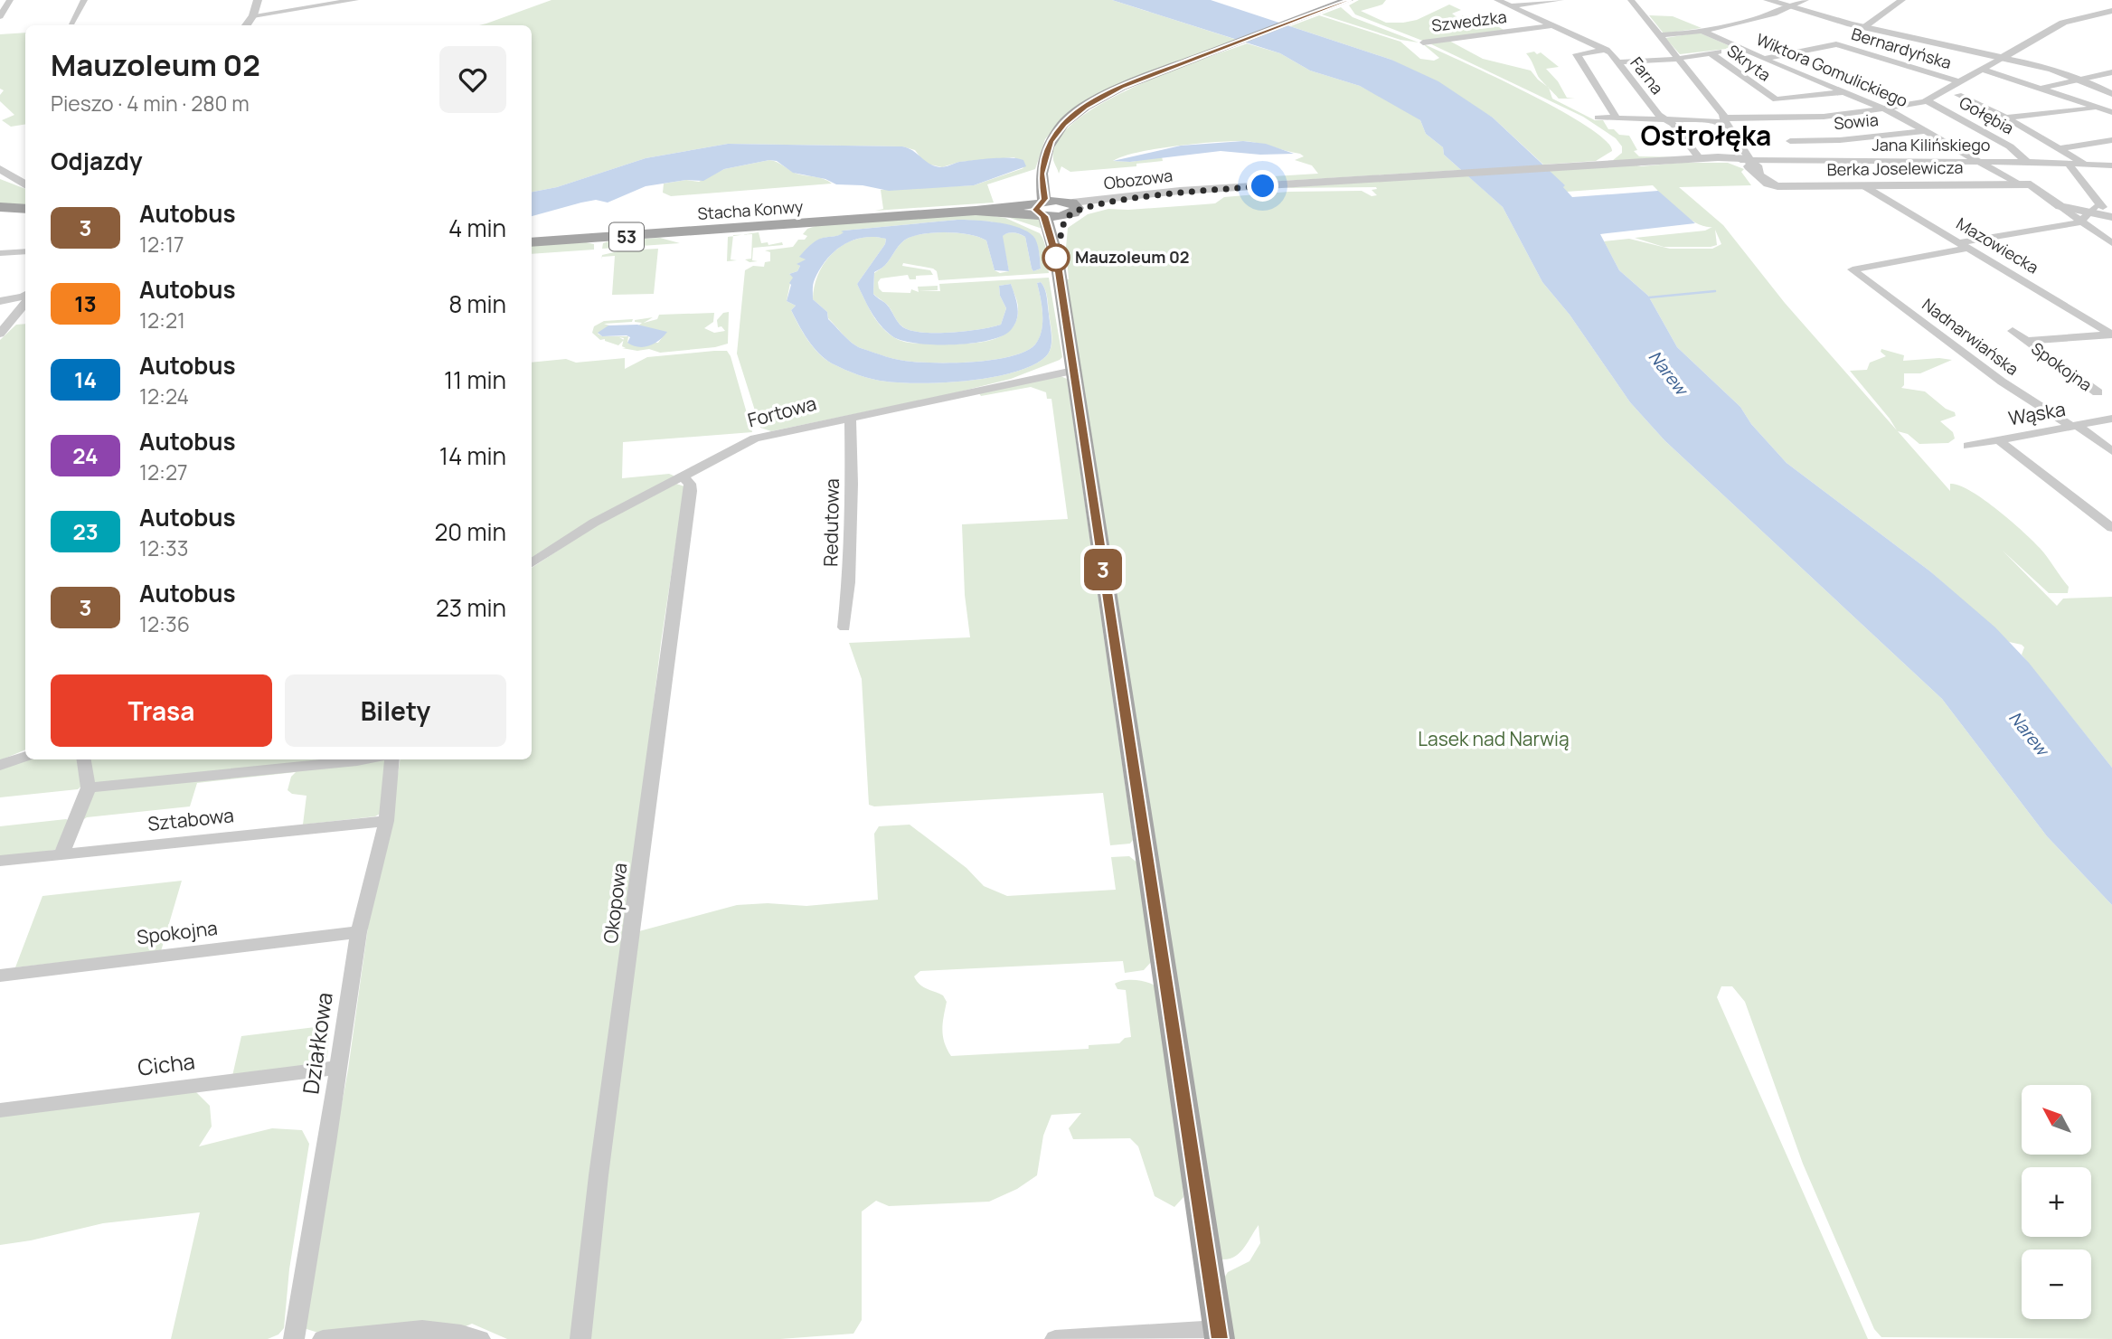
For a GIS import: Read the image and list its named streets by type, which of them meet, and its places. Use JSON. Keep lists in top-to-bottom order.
{
  "streets": {
    "main road": ["Stacha Konwy", "53"],
    "street": [
      "Szwedzka",
      "Bernardyńska",
      "Skryta",
      "Wiktora Gomulickiego",
      "Farna",
      "Gołębia",
      "Sowia",
      "Jana Kilińskiego",
      "Berka Joselewicza",
      "Obozowa",
      "Mazowiecka",
      "Nadnarwiańska",
      "Spokojna",
      "Fortowa",
      "Wąska",
      "Redutowa",
      "Sztabowa",
      "Okopowa",
      "Działkowa",
      "Cicha"
    ]
  },
  "crossings": [
    ["Bernardyńska", "Wiktora Gomulickiego"],
    ["Skryta", "Wiktora Gomulickiego"],
    ["Wiktora Gomulickiego", "Sowia"],
    ["Wiktora Gomulickiego", "Jana Kilińskiego"],
    ["Wiktora Gomulickiego", "Berka Joselewicza"],
    ["Farna", "Obozowa"],
    ["Gołębia", "Jana Kilińskiego"],
    ["Jana Kilińskiego", "Berka Joselewicza"],
    ["Jana Kilińskiego", "Obozowa"],
    ["Berka Joselewicza", "Obozowa"],
    ["Berka Joselewicza", "Mazowiecka"],
    ["Obozowa", "53"],
    ["Stacha Konwy", "53"],
    ["Mazowiecka", "Nadnarwiańska"],
    ["Mazowiecka", "Spokojna"],
    ["Nadnarwiańska", "Wąska"],
    ["Spokojna", "Działkowa"],
    ["Fortowa", "Redutowa"],
    ["Fortowa", "Okopowa"],
    ["Sztabowa", "Działkowa"],
    ["Działkowa", "Cicha"]
  ],
  "districts": ["Ostrołęka"],
  "water": ["Narew"],
  "parks": ["Lasek nad Narwią"],
  "places": ["Mauzoleum 02"],
  "lines": ["bus line 3"],
  "north": "top left",
  "page": {
    "on_map": "3",
    "heading": [
      ["Mauzoleum 02", "Pieszo · 4 min · 280 m"],
      "Odjazdy"
    ],
    "list": [
      {
        "mark": "3",
        "name": "Autobus",
        "note": "12:17",
        "value": "4 min"
      },
      {
        "mark": "13",
        "name": "Autobus",
        "note": "12:21",
        "value": "8 min"
      },
      {
        "mark": "14",
        "name": "Autobus",
        "note": "12:24",
        "value": "11 min"
      },
      {
        "mark": "24",
        "name": "Autobus",
        "note": "12:27",
        "value": "14 min"
      },
      {
        "mark": "23",
        "name": "Autobus",
        "note": "12:33",
        "value": "20 min"
      },
      {
        "mark": "3",
        "name": "Autobus",
        "note": "12:36",
        "value": "23 min"
      }
    ],
    "buttons": ["Trasa", "Bilety"],
    "map_buttons": ["+", "−"]
  }
}
